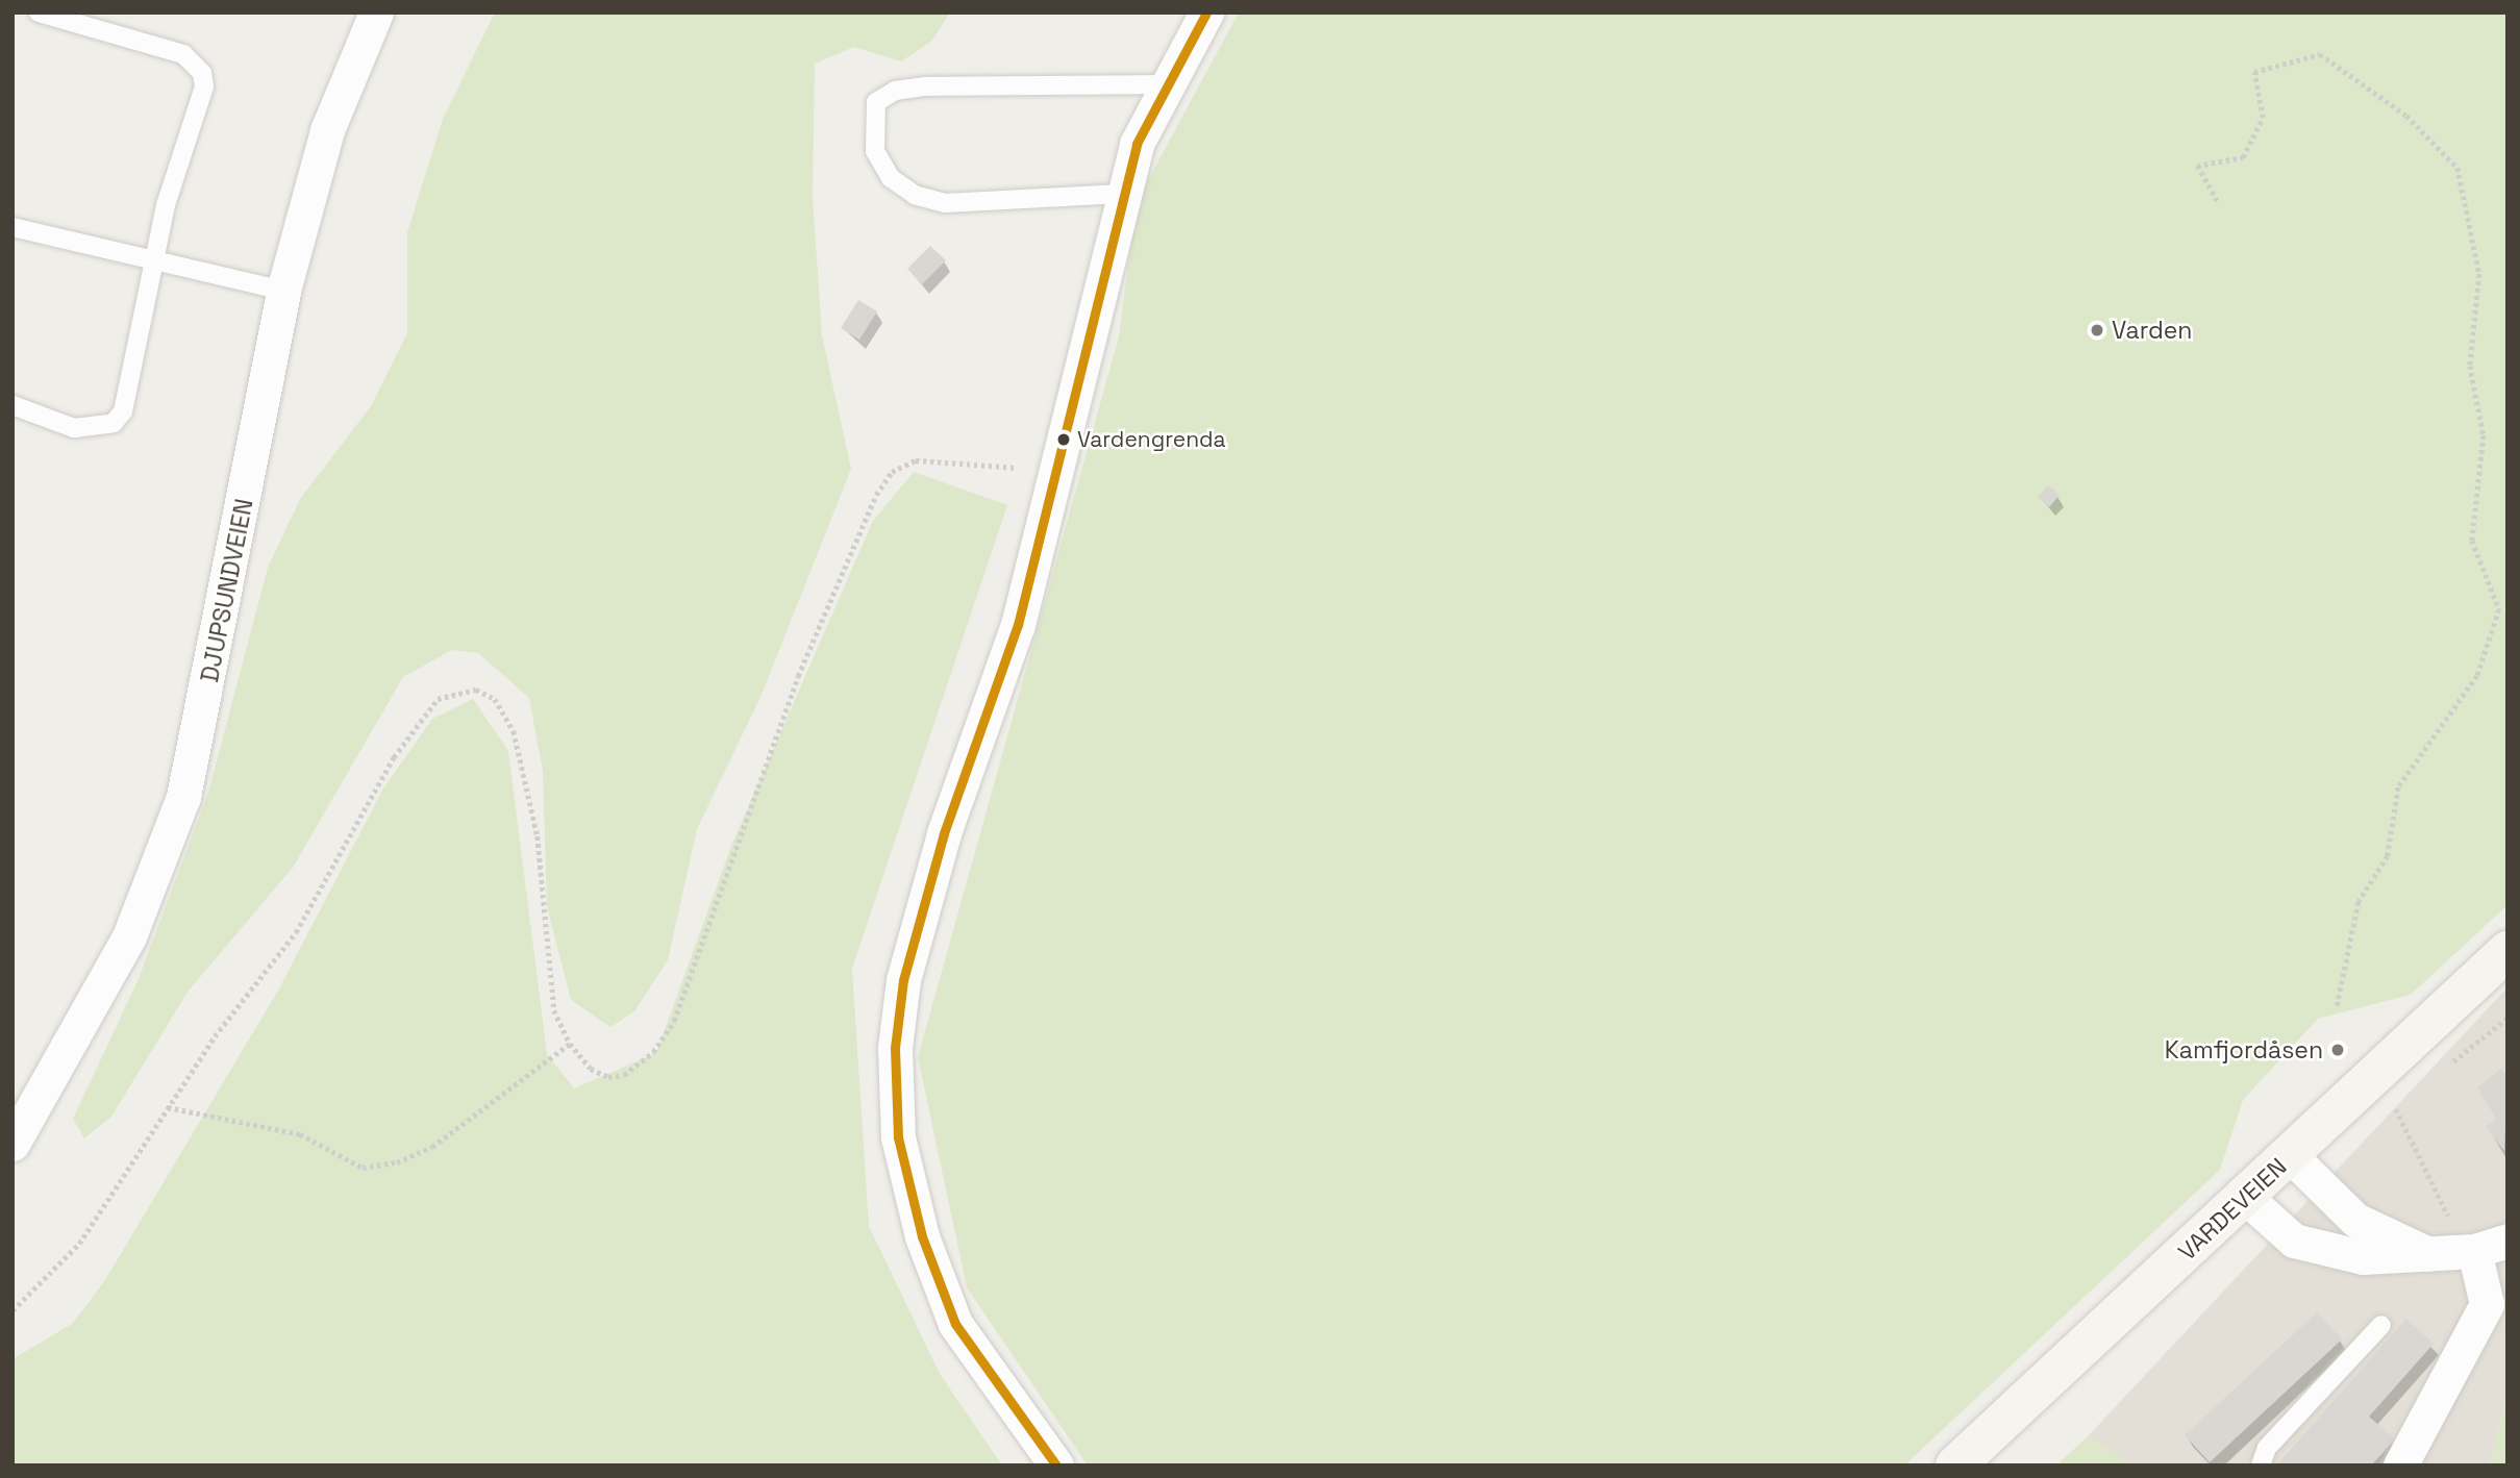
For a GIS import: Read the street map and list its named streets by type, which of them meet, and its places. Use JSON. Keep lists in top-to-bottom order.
{
  "streets": {
    "street": ["DJUPSUNDVEIEN", "VARDEVEIEN"]
  },
  "places": ["Varden", "Vardengrenda", "Kamfjordåsen"]
}
